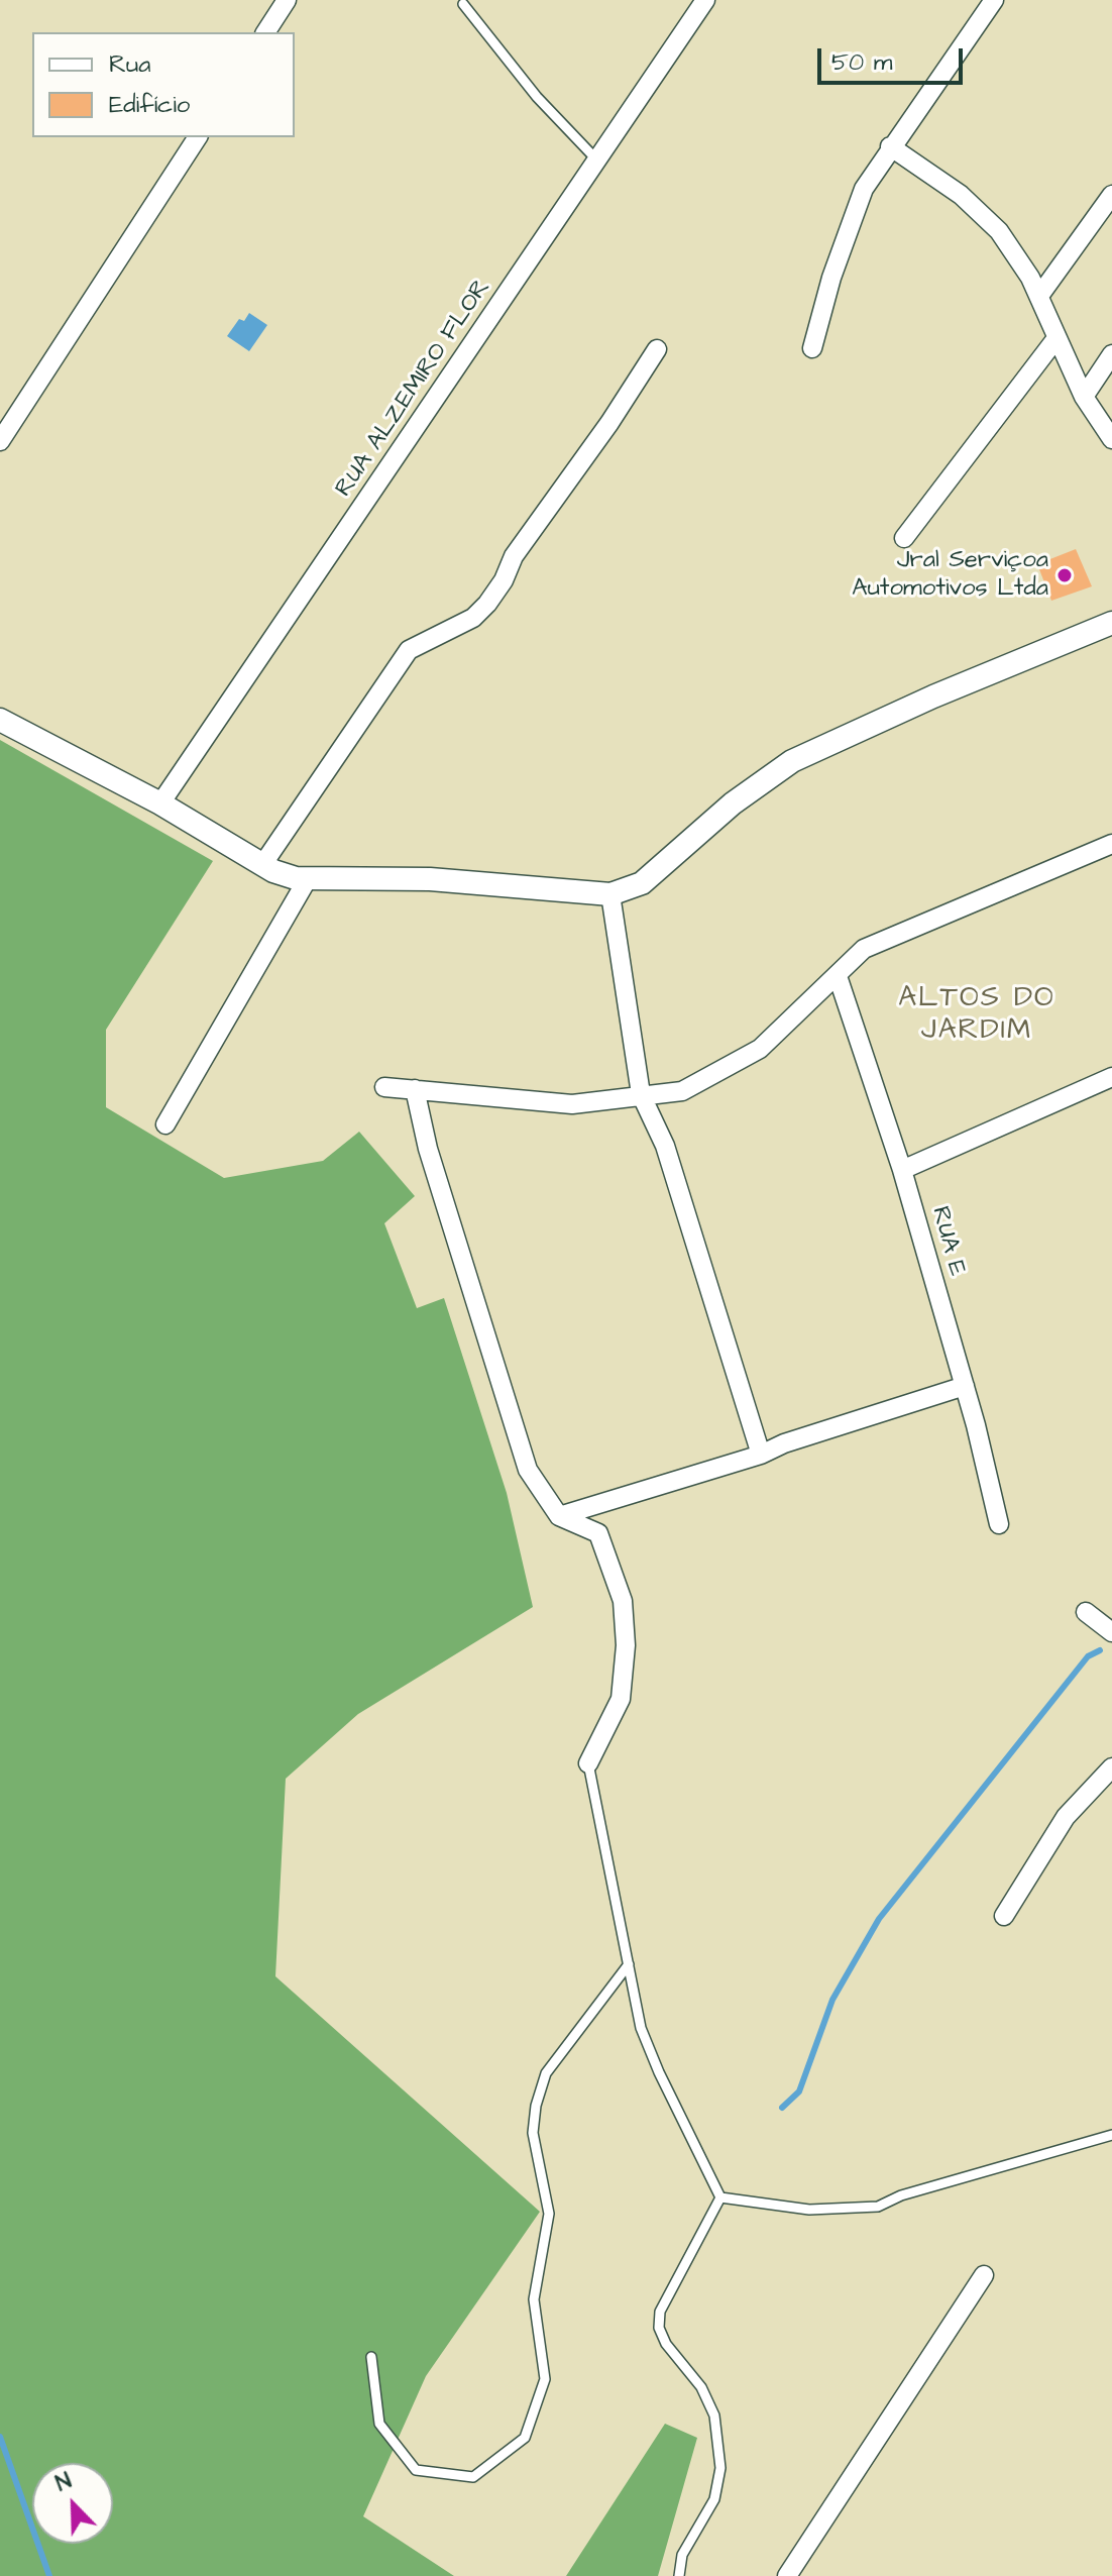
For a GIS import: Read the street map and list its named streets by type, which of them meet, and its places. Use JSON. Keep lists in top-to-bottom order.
{
  "streets": {
    "street": ["RUA ALZEMIRO FLOR", "RUA E"]
  },
  "districts": ["ALTOS DO JARDIM"],
  "places": ["Jral Serviçoa Automotivos Ltda"],
  "legend": ["Rua", "Edifício"],
  "scale_bar": "50 m",
  "north": "top left"
}
